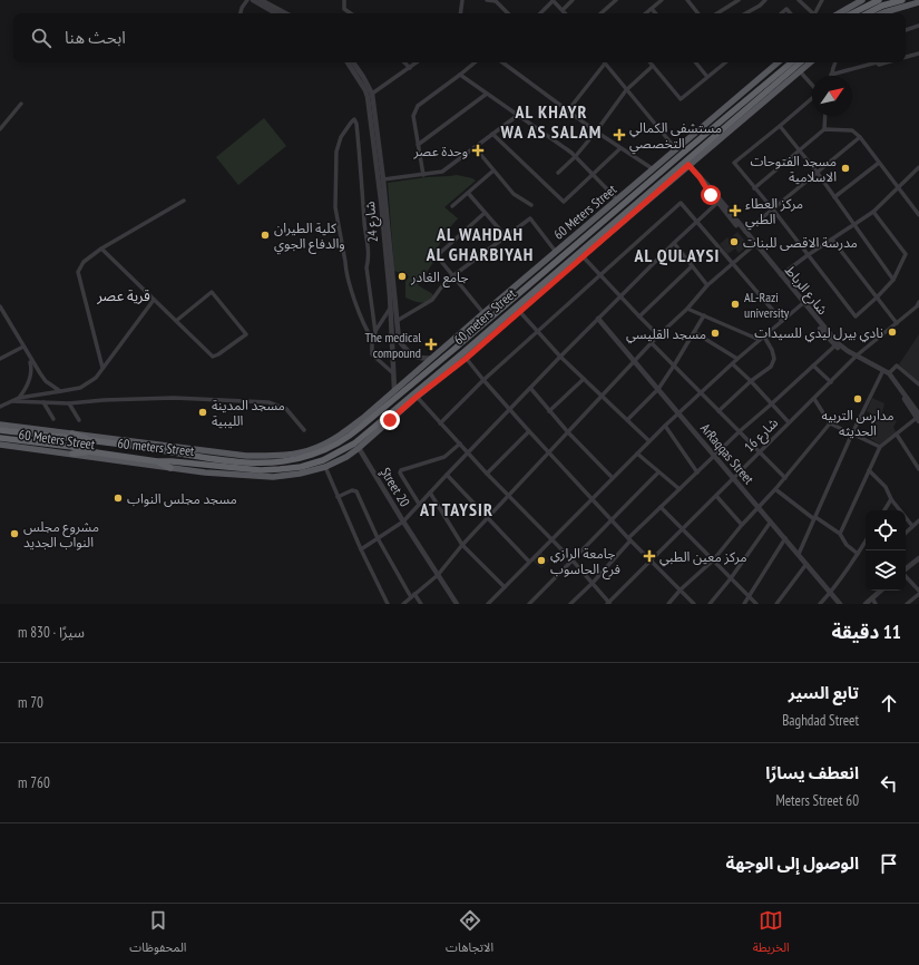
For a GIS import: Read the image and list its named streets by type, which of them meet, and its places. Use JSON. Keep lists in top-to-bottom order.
{
  "streets": {
    "highway": ["60 meters Street"],
    "main road": ["60 Meters Street"],
    "street": [
      "شارع 24",
      "شارع الرباط",
      "شارع 16",
      "ArRaqqas Street",
      "ٍStreet 20"
    ]
  },
  "crossings": [
    ["60 Meters Street", "شارع 24"],
    ["60 Meters Street", "شارع الرباط"],
    ["60 Meters Street", "60 meters Street"],
    ["60 Meters Street", "ٍStreet 20"],
    ["شارع 24", "60 meters Street"],
    ["شارع الرباط", "شارع 16"],
    ["شارع 16", "ArRaqqas Street"]
  ],
  "districts": [
    "AL KHAYR WA AS SALAM",
    "AL WAHDAH AL GHARBIYAH",
    "AL QULAYSI",
    "قرية عصر",
    "AT TAYSIR"
  ],
  "places": {
    "health": [
      "مستشفى الكمالي التخصصي",
      "وحدة عصر",
      "مركز العطاء الطبي",
      "The medical compound",
      "مركز معين الطبي"
    ],
    "other": [
      "مسجد الفتوحات الاسلامية",
      "كلية الطيران والدفاع الجوي",
      "مدرسة الاقصى للبنات",
      "جامع الغادر",
      "AL-Razi university",
      "نادي بيرل ليدي للسيدات",
      "مسجد القليسي",
      "مدارس التربيه الحديثه",
      "مسجد المدينة الليبية",
      "مسجد مجلس النواب",
      "مشروع مجلس النواب الجديد",
      "جامعة الرازي فرع الحاسوب"
    ]
  },
  "north": "top right",
  "page": {
    "search": "ابحث هنا",
    "heading": ["11 دقيقة", "سيرًا · 830 m"],
    "list": [
      ["تابع السير", "Baghdad Street", "70 m"],
      ["انعطف يسارًا", "60 Meters Street", "760 m"],
      "الوصول إلى الوجهة"
    ],
    "nav": ["الخريطة", "الاتجاهات", "المحفوظات"]
  }
}
